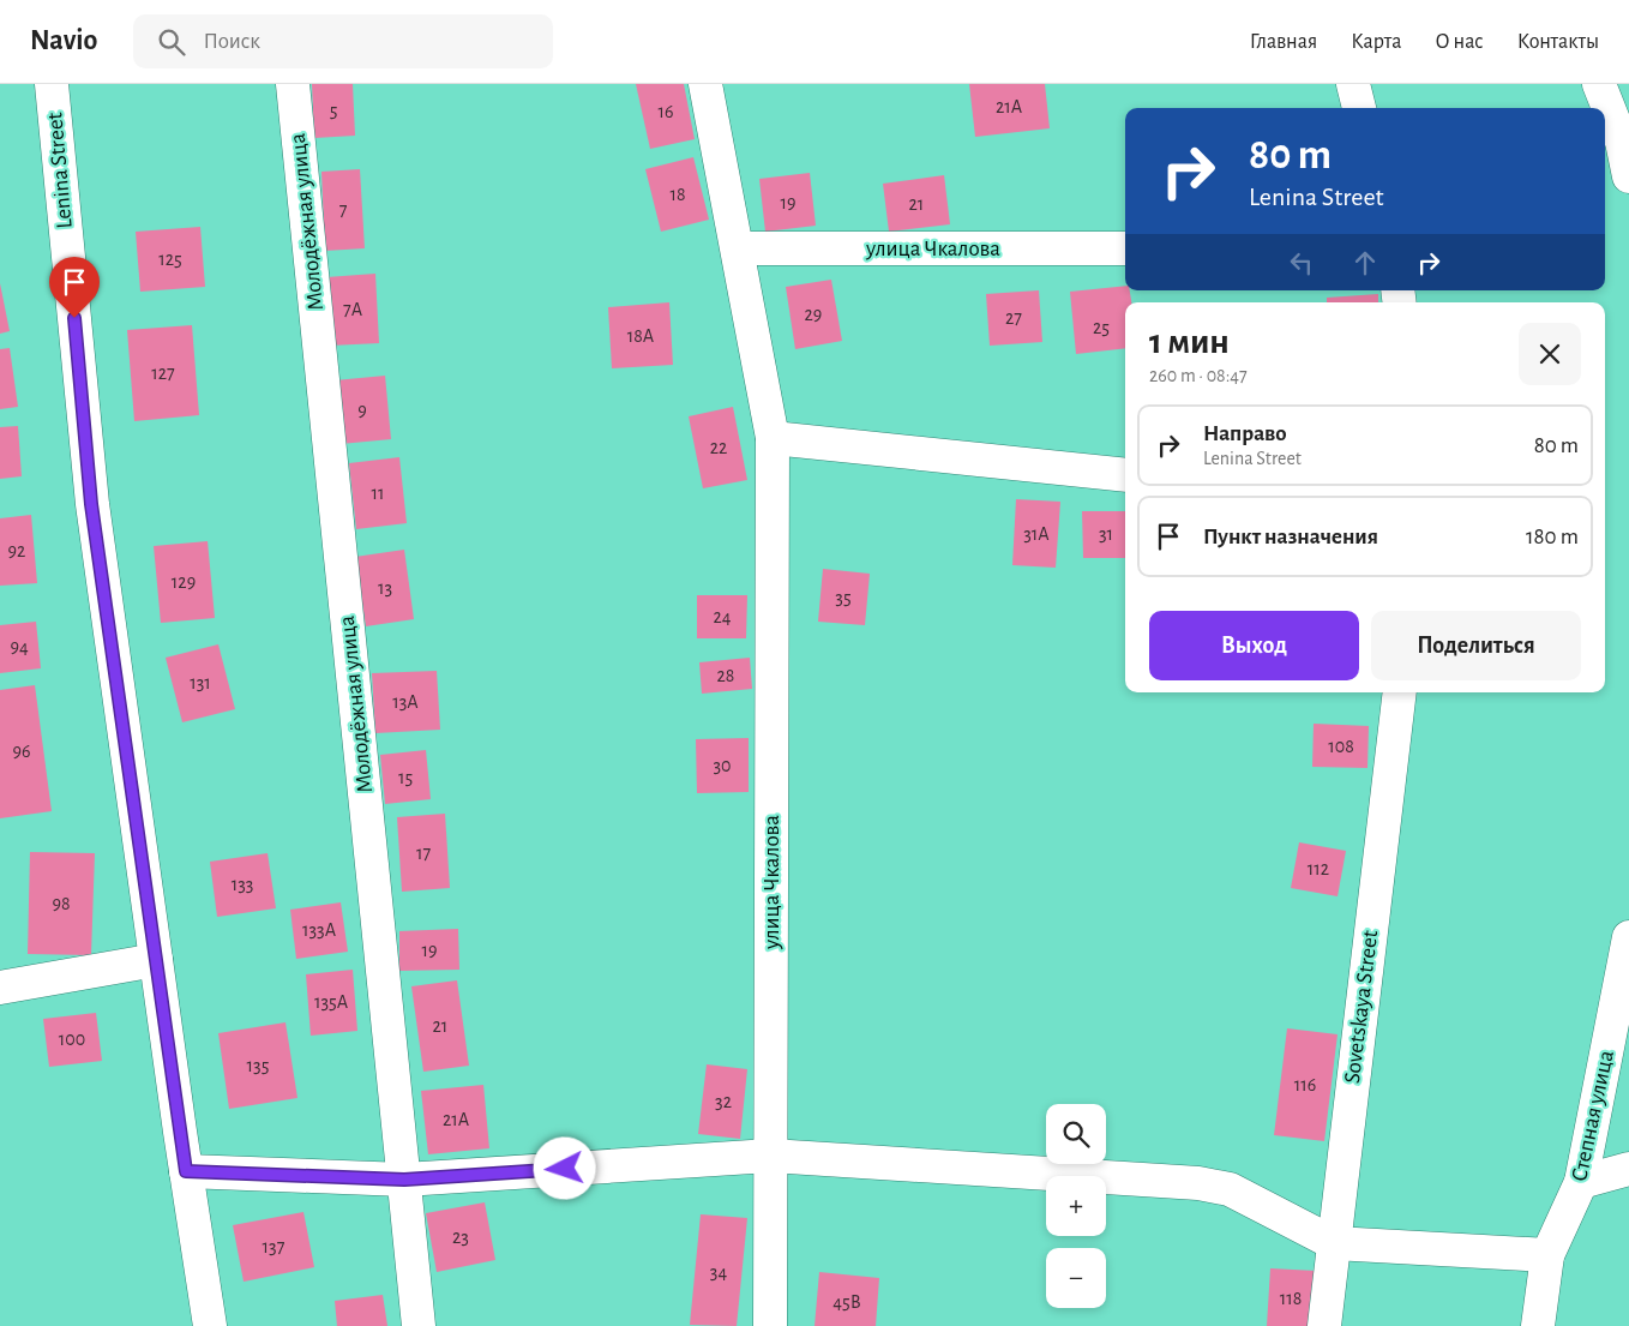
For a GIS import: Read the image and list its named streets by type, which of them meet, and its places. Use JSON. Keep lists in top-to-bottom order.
{
  "streets": {
    "street": [
      "Lenina Street",
      "Молодёжная улица",
      "улица Чкалова",
      "Sovetskaya Street",
      "Степная улица"
    ]
  },
  "house_numbers": [
    "21А",
    "5",
    "16",
    "18",
    "19",
    "21",
    "7",
    "125",
    "7А",
    "29",
    "27",
    "25",
    "18А",
    "127",
    "9",
    "22",
    "11",
    "31А",
    "31",
    "92",
    "129",
    "13",
    "35",
    "24",
    "94",
    "28",
    "131",
    "13А",
    "108",
    "96",
    "30",
    "15",
    "17",
    "112",
    "133",
    "98",
    "133А",
    "19",
    "135А",
    "21",
    "100",
    "135",
    "116",
    "32",
    "21А",
    "23",
    "137",
    "34",
    "118",
    "45В"
  ],
  "page": {
    "header": "Navio",
    "search": "Поиск",
    "nav": [
      "Главная",
      "Карта",
      "О нас",
      "Контакты"
    ],
    "turn": ["80 m", "Lenina Street"],
    "heading": ["1 мин", "260 m · 08:47"],
    "list": [
      {
        "name": "Направо",
        "note": "Lenina Street",
        "value": "80 m"
      },
      {
        "name": "Пункт назначения",
        "value": "180 m"
      }
    ],
    "buttons": ["Выход", "Поделиться"],
    "map_buttons": ["+", "−"]
  }
}
